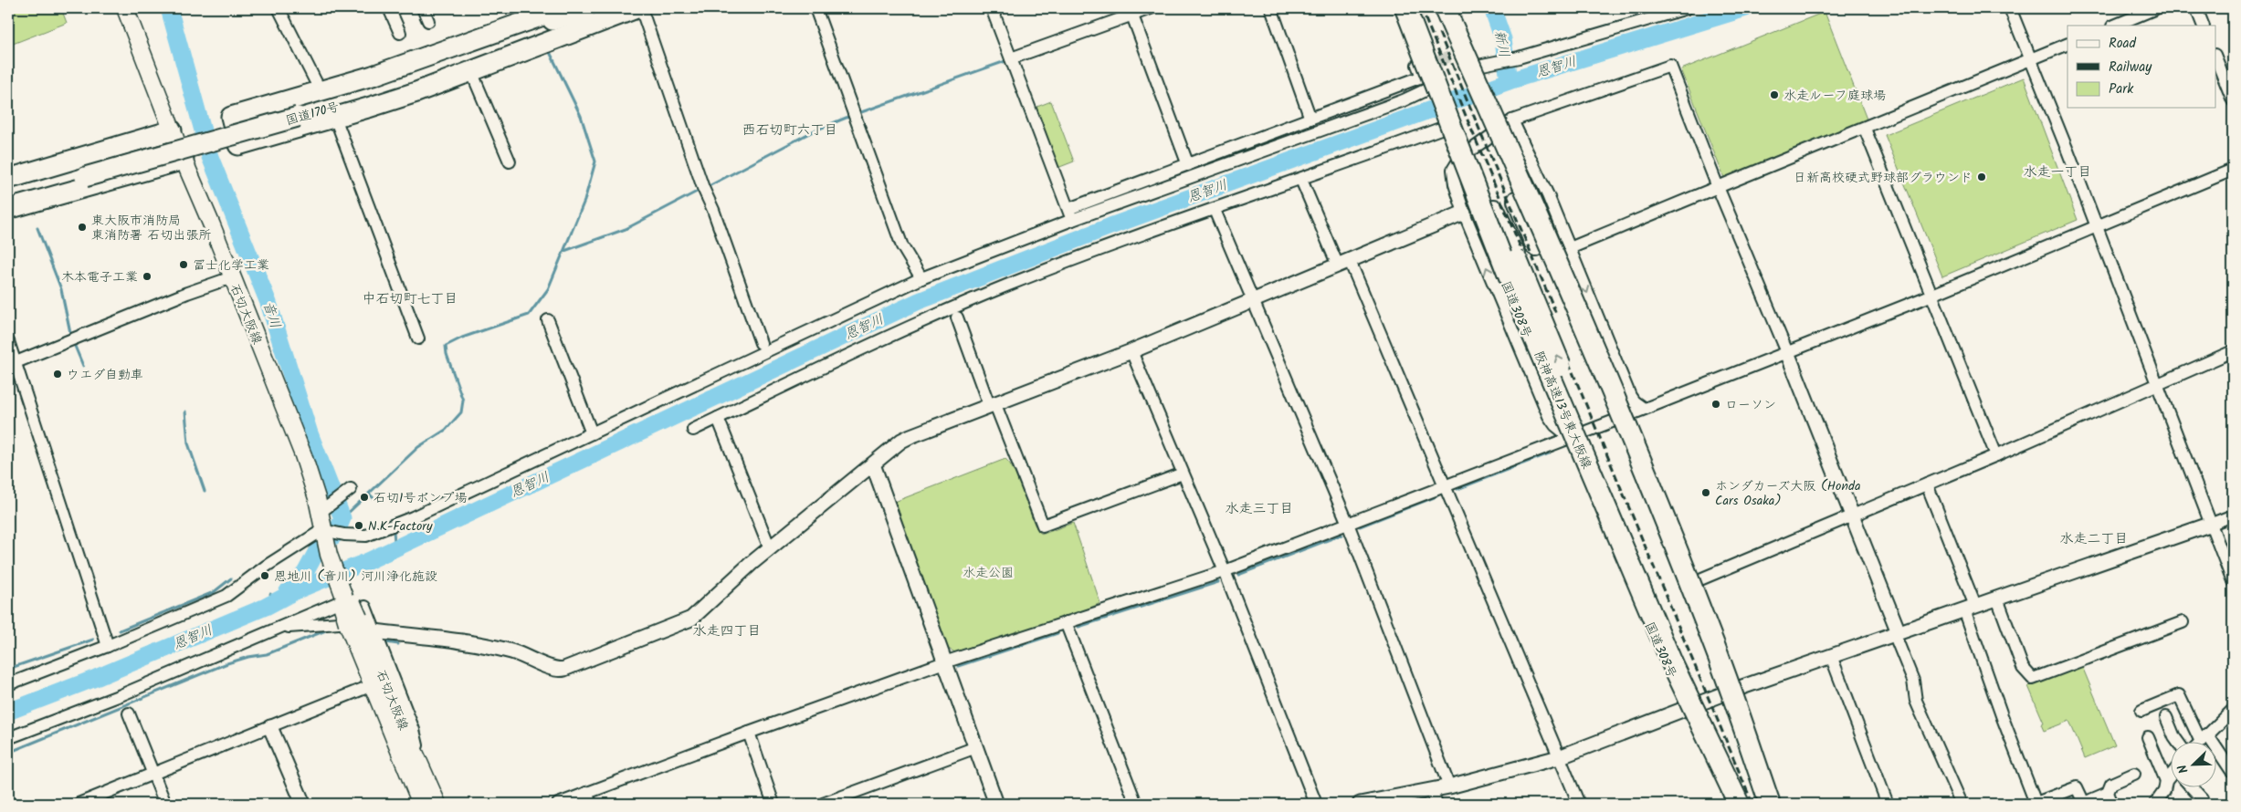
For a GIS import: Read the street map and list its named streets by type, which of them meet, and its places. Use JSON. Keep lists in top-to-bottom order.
{
  "streets": {
    "highway": ["国道170号", "国道308号", "阪神高速13号東大阪線"],
    "main road": ["石切大阪線"]
  },
  "districts": [
    "西石切町六丁目",
    "水走一丁目",
    "中石切町七丁目",
    "水走三丁目",
    "水走二丁目",
    "水走四丁目"
  ],
  "water": ["新川", "恩智川", "音川"],
  "parks": ["水走公園"],
  "places": [
    "水走ルーフ庭球場",
    "日新高校硬式野球部グラウンド",
    "東大阪市消防局 東消防署 石切出張所",
    "冨士化学工業",
    "木本電子工業",
    "ウエダ自動車",
    "ローソン",
    "ホンダカーズ大阪 (Honda Cars Osaka)",
    "石切1号ポンプ場",
    "N.K-Factory",
    "恩地川 (音川) 河川浄化施設"
  ],
  "legend": ["Road", "Railway", "Park"],
  "north": "bottom left"
}
